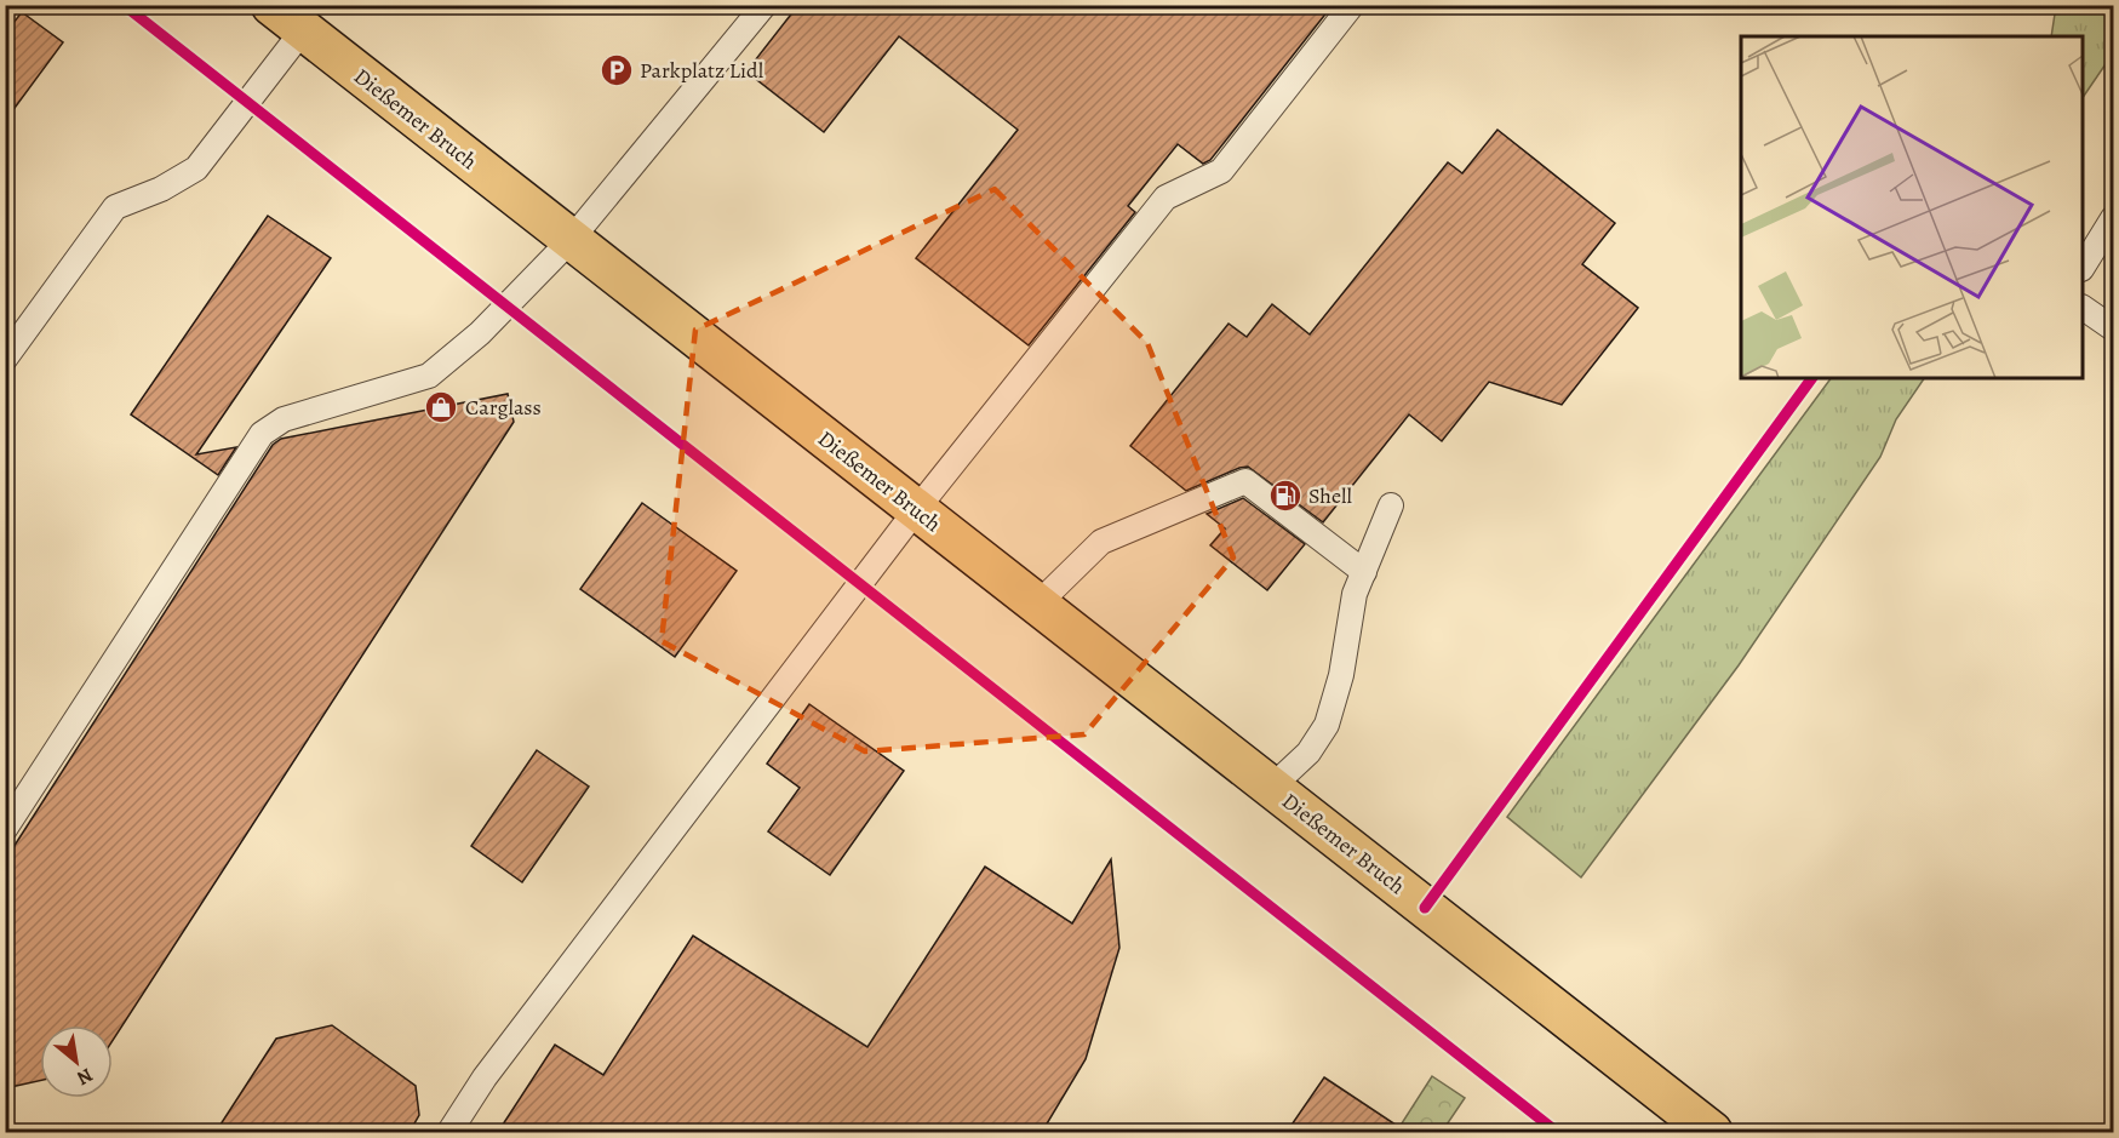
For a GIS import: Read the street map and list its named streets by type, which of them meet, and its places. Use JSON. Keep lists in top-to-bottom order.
{
  "streets": {
    "main road": ["Dießemer Bruch"]
  },
  "places": {
    "parking": ["Parkplatz Lidl"],
    "shop": ["Carglass"],
    "fuel station": ["Shell"]
  },
  "north": "bottom right"
}
